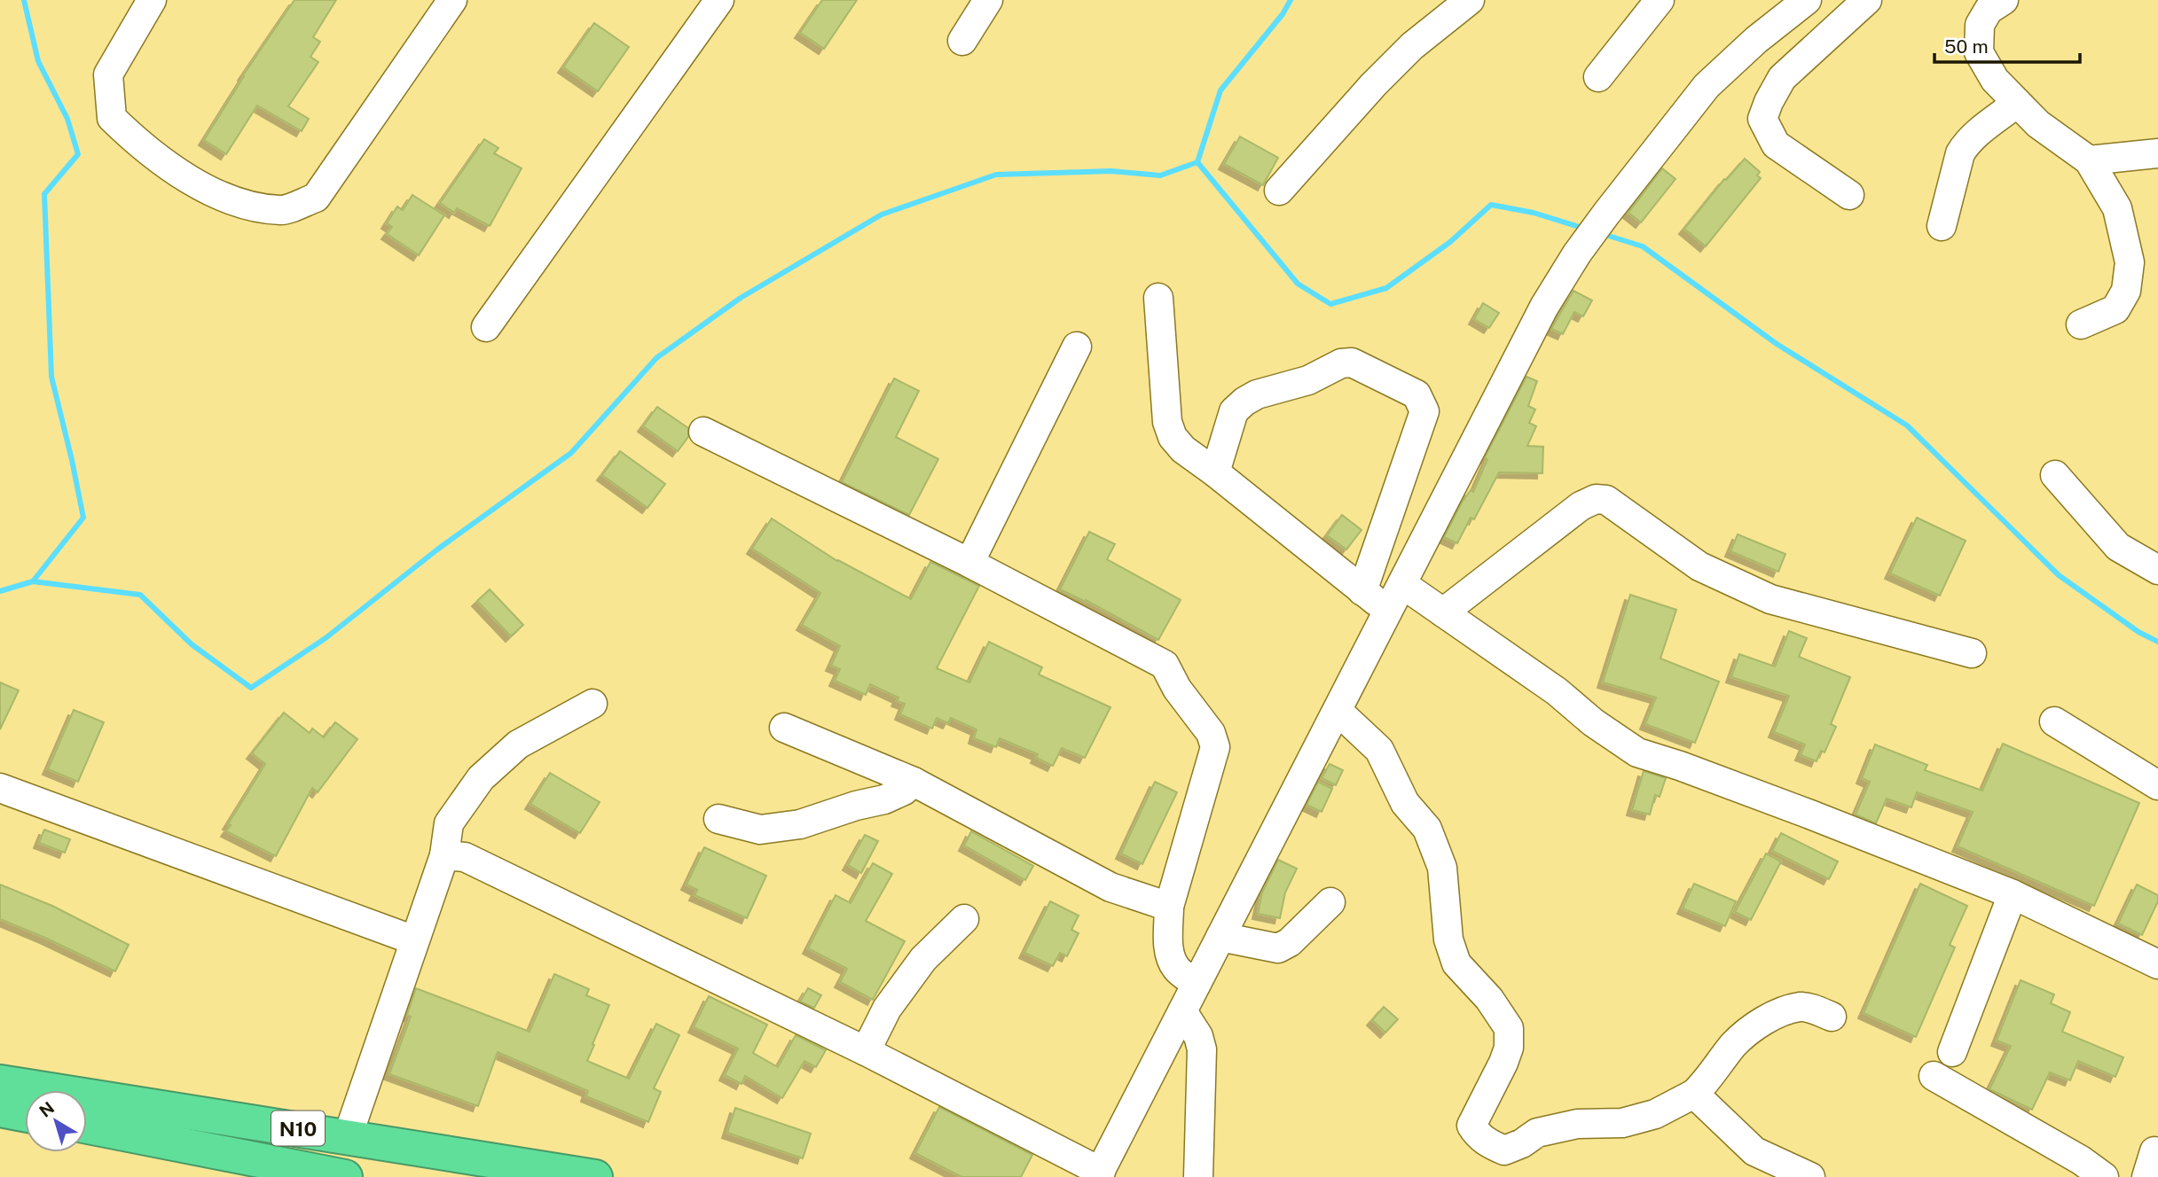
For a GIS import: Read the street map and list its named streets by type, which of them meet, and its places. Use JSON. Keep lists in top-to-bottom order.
{
  "streets": {
    "highway": ["N10"]
  },
  "scale_bar": "50 m",
  "north": "top left"
}
